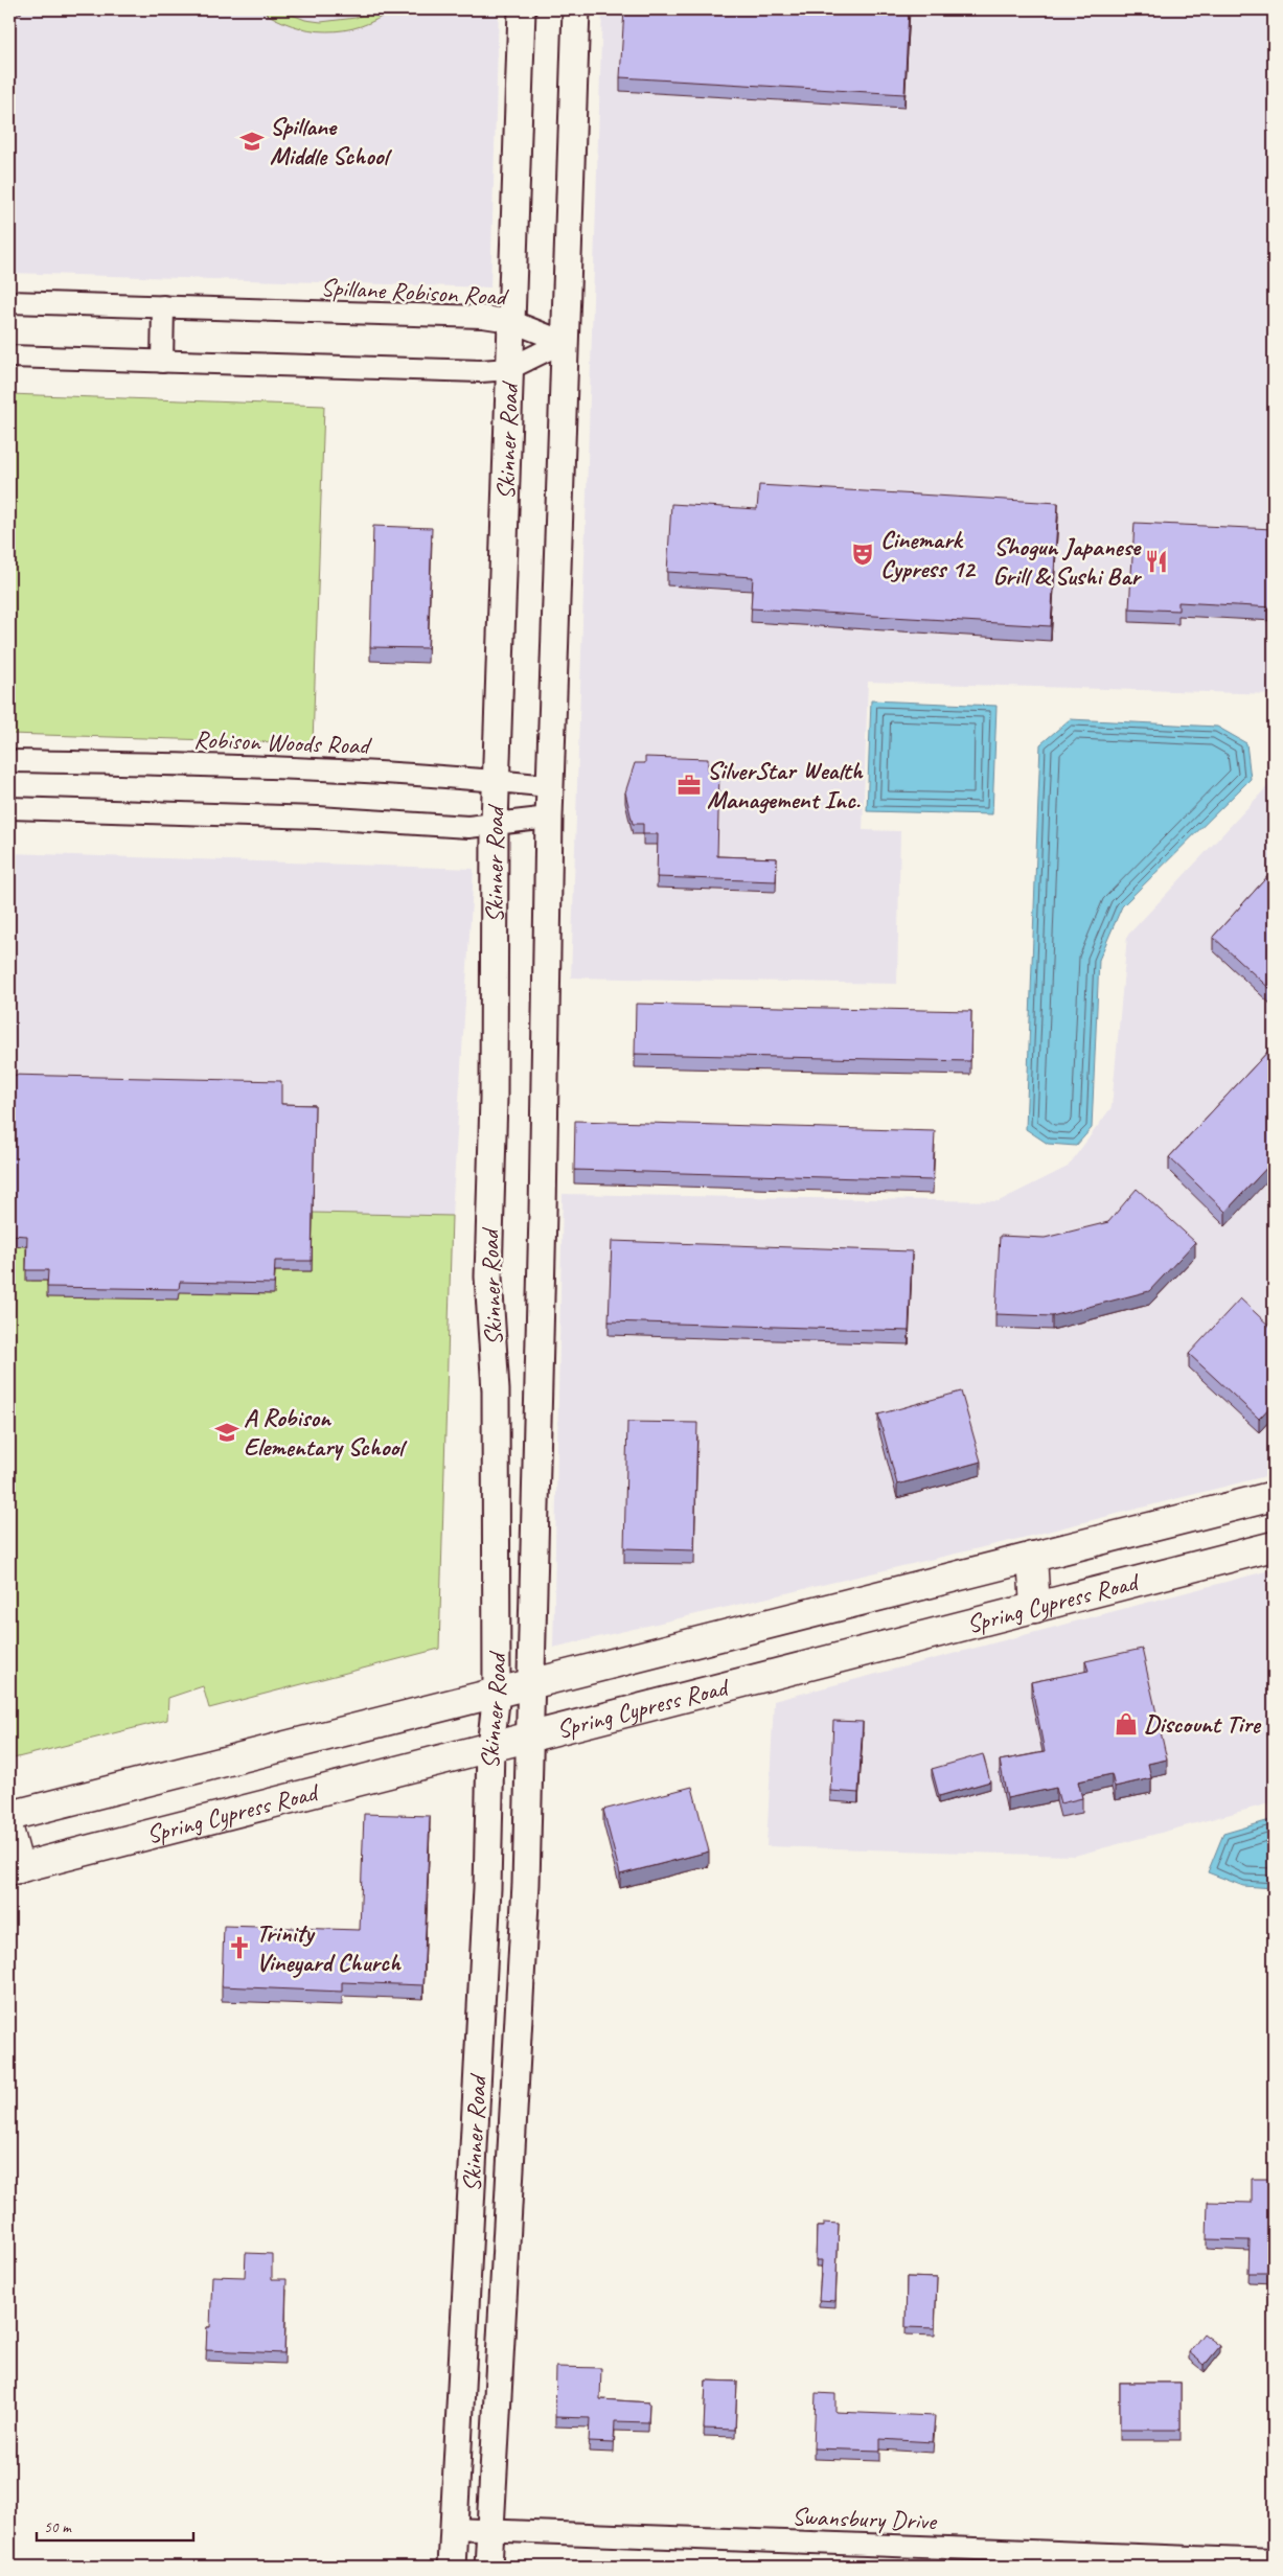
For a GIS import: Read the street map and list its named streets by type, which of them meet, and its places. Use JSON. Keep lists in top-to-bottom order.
{
  "streets": {
    "main road": ["Spring Cypress Road"],
    "street": [
      "Spillane Robison Road",
      "Skinner Road",
      "Robison Woods Road",
      "Swansbury Drive"
    ]
  },
  "crossings": [
    ["Spillane Robison Road", "Skinner Road"],
    ["Skinner Road", "Robison Woods Road"],
    ["Skinner Road", "Spring Cypress Road"],
    ["Skinner Road", "Swansbury Drive"]
  ],
  "places": {
    "school or university": ["Spillane Middle School", "A Robison Elementary School"],
    "theatre": ["Cinemark Cypress 12"],
    "restaurant": ["Shogun Japanese Grill & Sushi Bar"],
    "office": ["SilverStar Wealth Management Inc."],
    "shop": ["Discount Tire"],
    "church": ["Trinity Vineyard Church"]
  },
  "scale_bar": "50 m"
}
